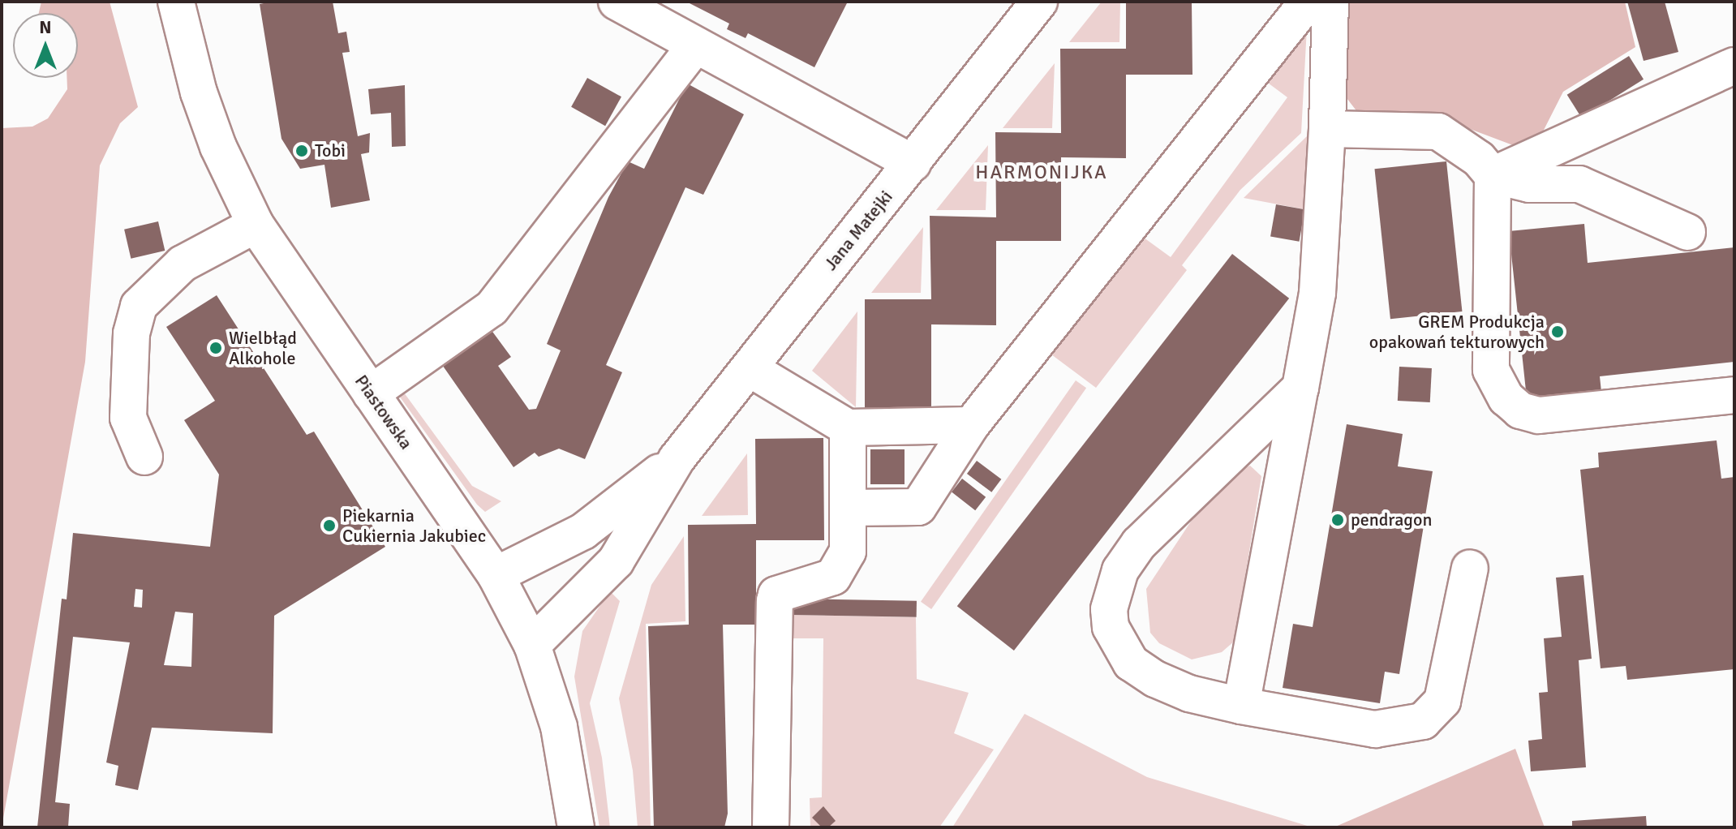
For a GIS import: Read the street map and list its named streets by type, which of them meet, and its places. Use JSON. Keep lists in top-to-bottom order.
{
  "streets": {
    "street": ["Jana Matejki", "Piastowska"]
  },
  "crossings": [
    ["Jana Matejki", "Piastowska"]
  ],
  "districts": ["HARMONIJKA"],
  "places": [
    "Tobi",
    "GREM Produkcja opakowań tekturowych",
    "Wielbłąd Alkohole",
    "pendragon",
    "Piekarnia Cukiernia Jakubiec"
  ],
  "north": "top"
}
